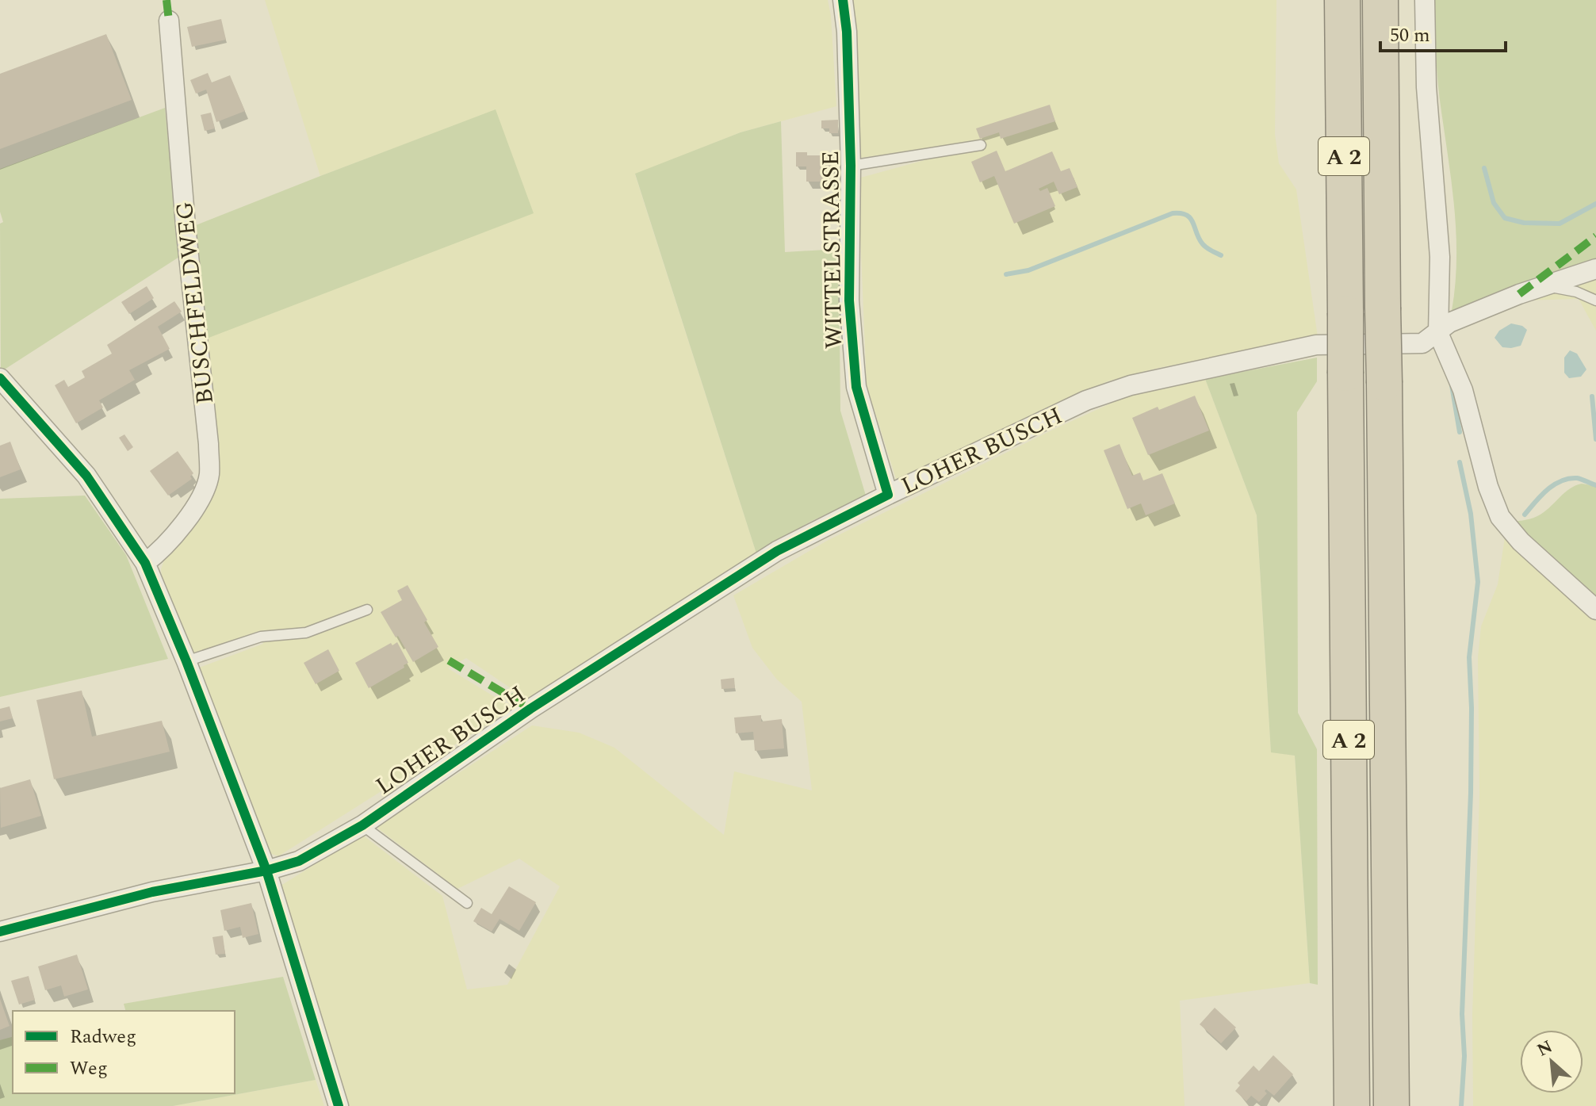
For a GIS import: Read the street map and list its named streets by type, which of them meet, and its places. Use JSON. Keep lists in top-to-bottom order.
{
  "streets": {
    "highway": ["A 2"],
    "street": ["WITTELSTRASSE", "BUSCHFELDWEG", "LOHER BUSCH"]
  },
  "crossings": [
    ["WITTELSTRASSE", "LOHER BUSCH"]
  ],
  "legend": ["Radweg", "Weg"],
  "scale_bar": "50 m",
  "north": "top left"
}
